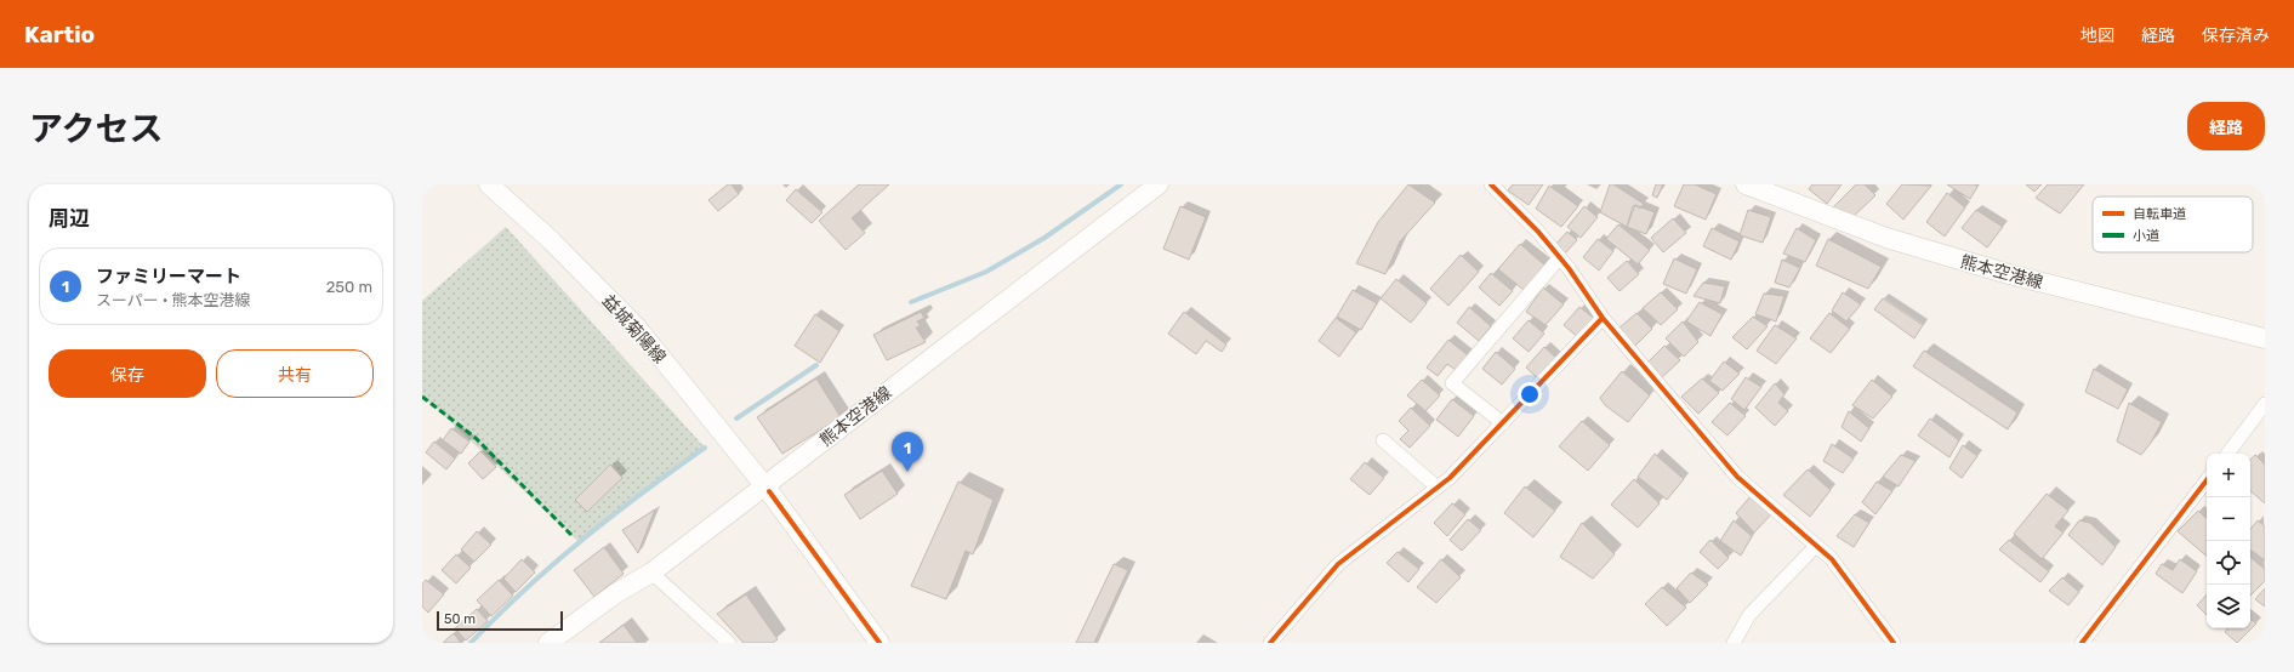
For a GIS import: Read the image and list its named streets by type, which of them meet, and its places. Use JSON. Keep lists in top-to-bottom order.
{
  "streets": {
    "main road": ["熊本空港線", "益城菊陽線"]
  },
  "crossings": [
    ["熊本空港線", "益城菊陽線"]
  ],
  "legend": ["自転車道", "小道"],
  "scale_bar": "50 m",
  "page": {
    "header": "Kartio",
    "nav": ["地図", "経路", "保存済み"],
    "title": "アクセス",
    "buttons": [
      "経路",
      ["保存", "共有"]
    ],
    "heading": "周辺",
    "list": [
      {
        "mark": "1",
        "name": "ファミリーマート",
        "note": "スーパー · 熊本空港線",
        "value": "250 m"
      }
    ],
    "pins": "1",
    "map_buttons": ["+", "−"],
    "scale": "50 m"
  }
}
